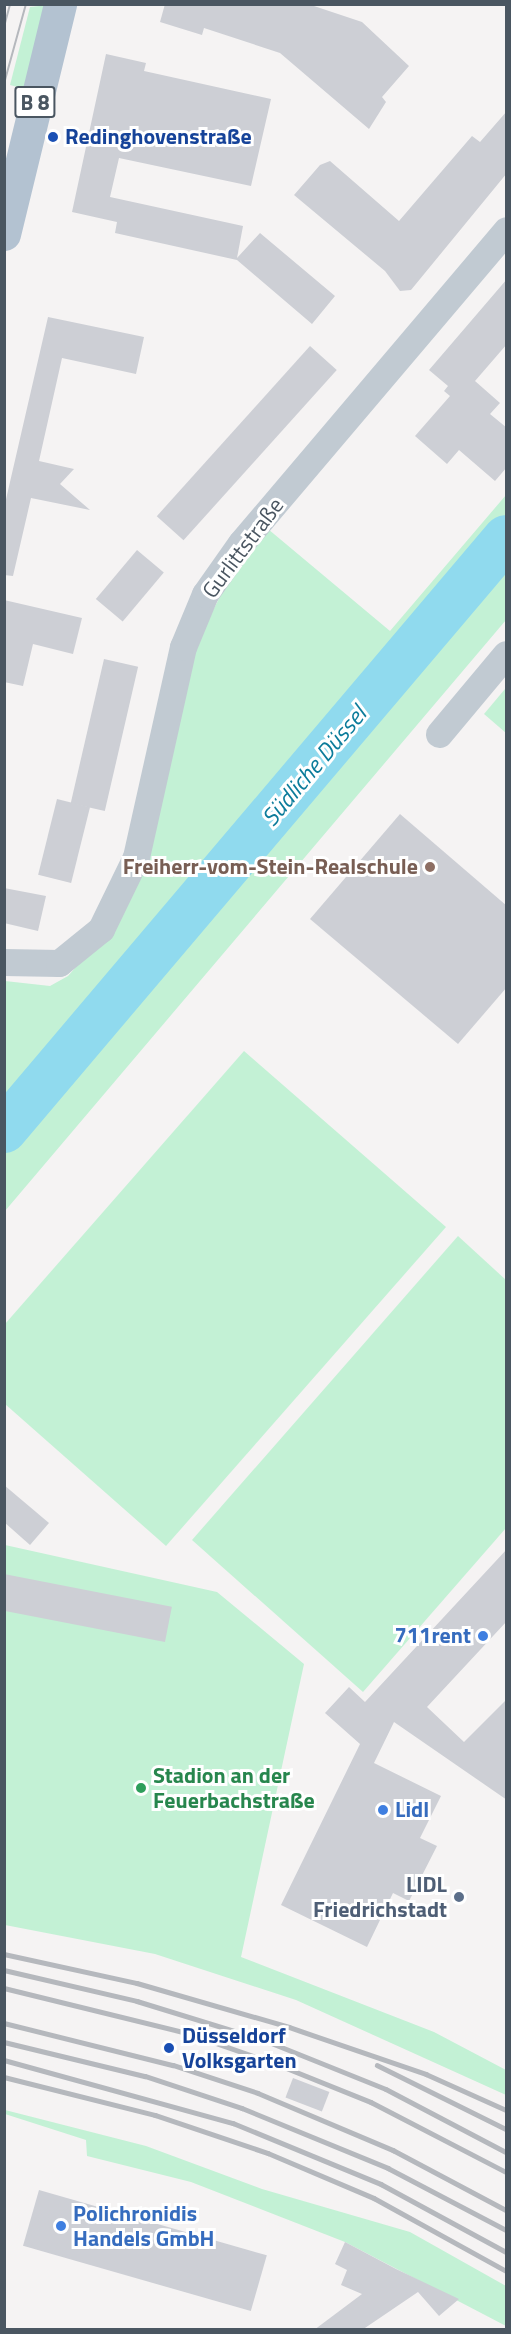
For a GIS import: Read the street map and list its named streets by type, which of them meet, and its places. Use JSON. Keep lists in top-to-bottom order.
{
  "streets": {
    "main road": ["B 8"],
    "street": ["Gurlittstraße"]
  },
  "water": ["Südliche Düssel"],
  "places": [
    "Redinghovenstraße",
    "Freiherr-vom-Stein-Realschule",
    "711rent",
    "Stadion an der Feuerbachstraße",
    "Lidl",
    "LIDL Friedrichstadt",
    "Düsseldorf Volksgarten",
    "Polichronidis Handels GmbH"
  ]
}
